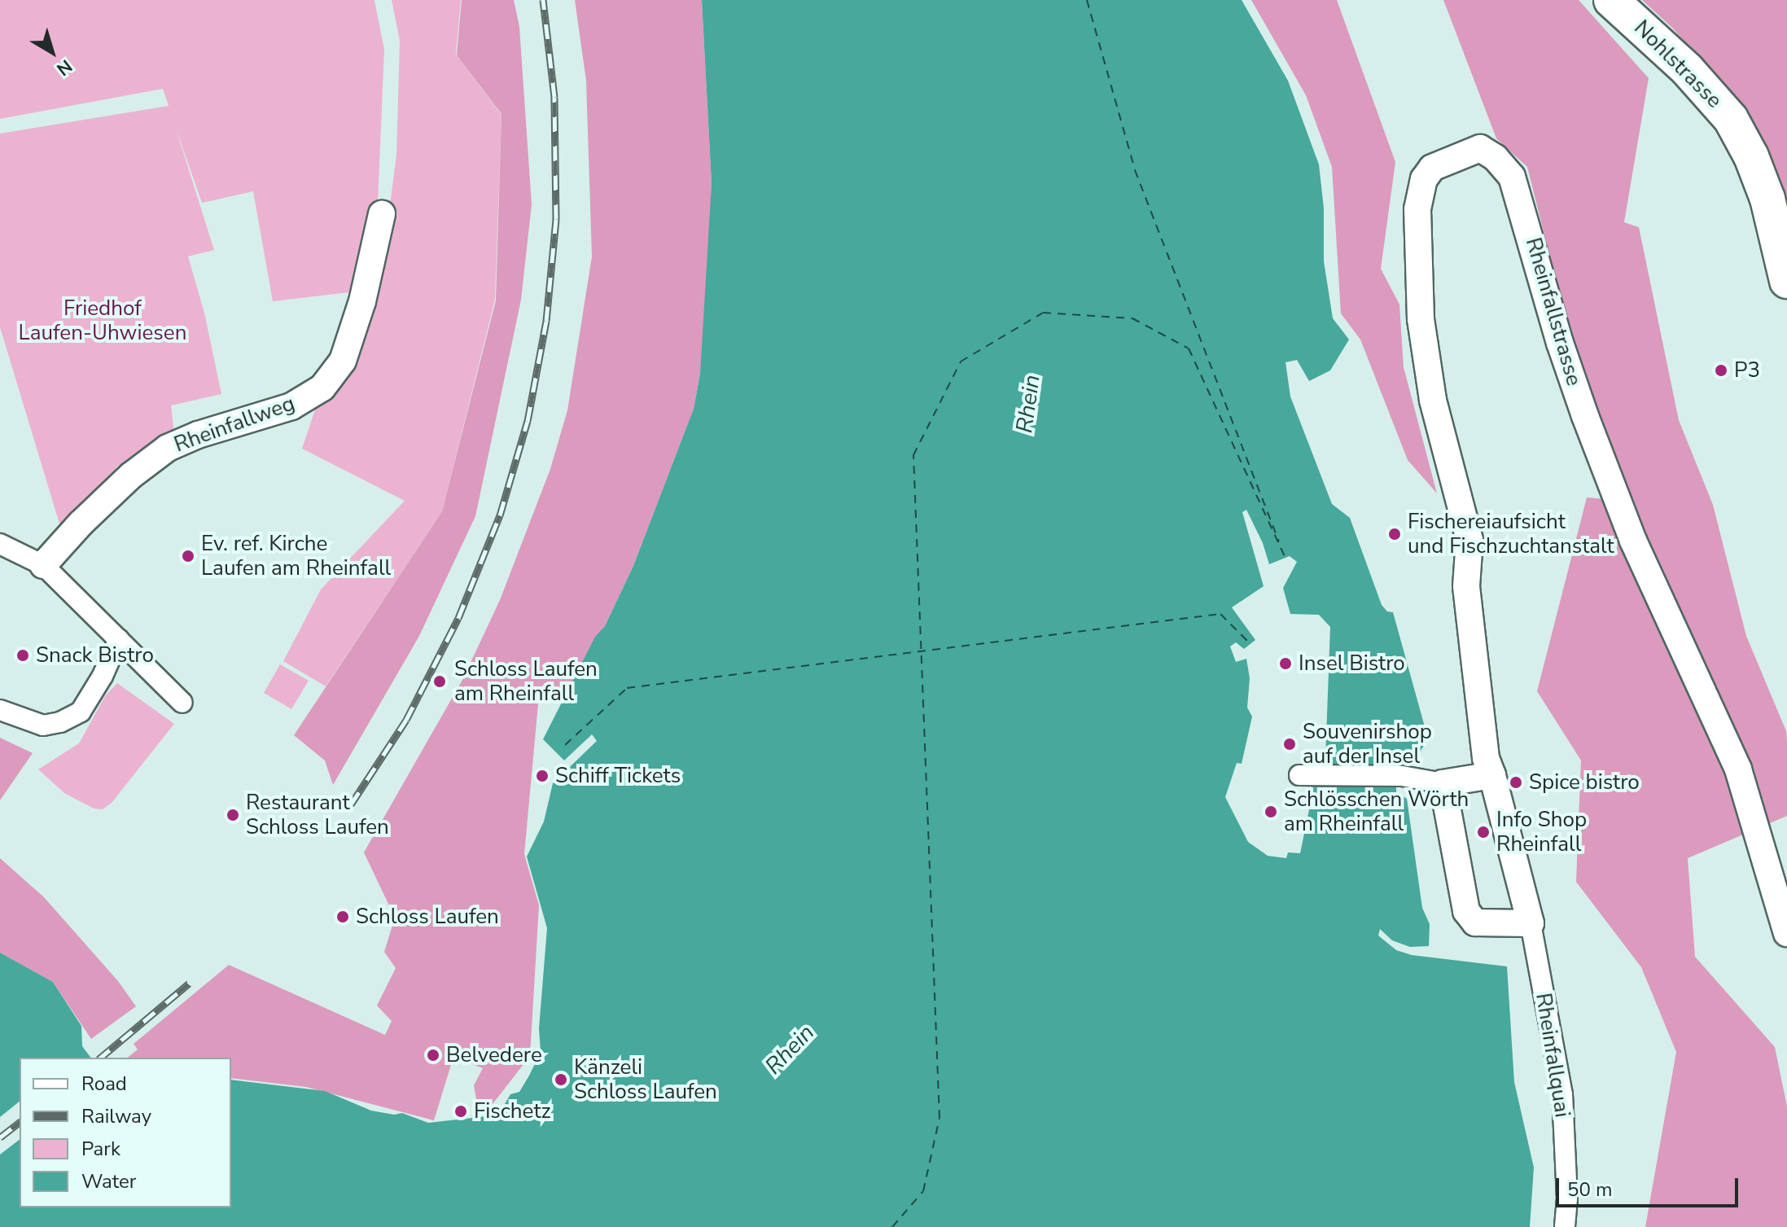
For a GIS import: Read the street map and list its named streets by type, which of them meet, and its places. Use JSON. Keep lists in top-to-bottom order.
{
  "streets": {
    "street": [
      "Nohlstrasse",
      "Rheinfallstrasse",
      "Rheinfallweg",
      "Rheinfallquai"
    ]
  },
  "crossings": [
    ["Rheinfallstrasse", "Rheinfallquai"]
  ],
  "water": ["Rhein"],
  "parks": ["Friedhof Laufen-Uhwiesen"],
  "places": [
    "P3",
    "Fischereiaufsicht und Fischzuchtanstalt",
    "Ev. ref. Kirche Laufen am Rheinfall",
    "Snack Bistro",
    "Insel Bistro",
    "Schloss Laufen am Rheinfall",
    "Souvenirshop auf der Insel",
    "Schiff Tickets",
    "Spice bistro",
    "Schlösschen Wörth am Rheinfall",
    "Restaurant Schloss Laufen",
    "Info Shop Rheinfall",
    "Schloss Laufen",
    "Belvedere",
    "Känzeli Schloss Laufen",
    "Fischetz"
  ],
  "legend": [
    "Road",
    "Railway",
    "Park",
    "Water"
  ],
  "scale_bar": "50 m",
  "north": "bottom right"
}
